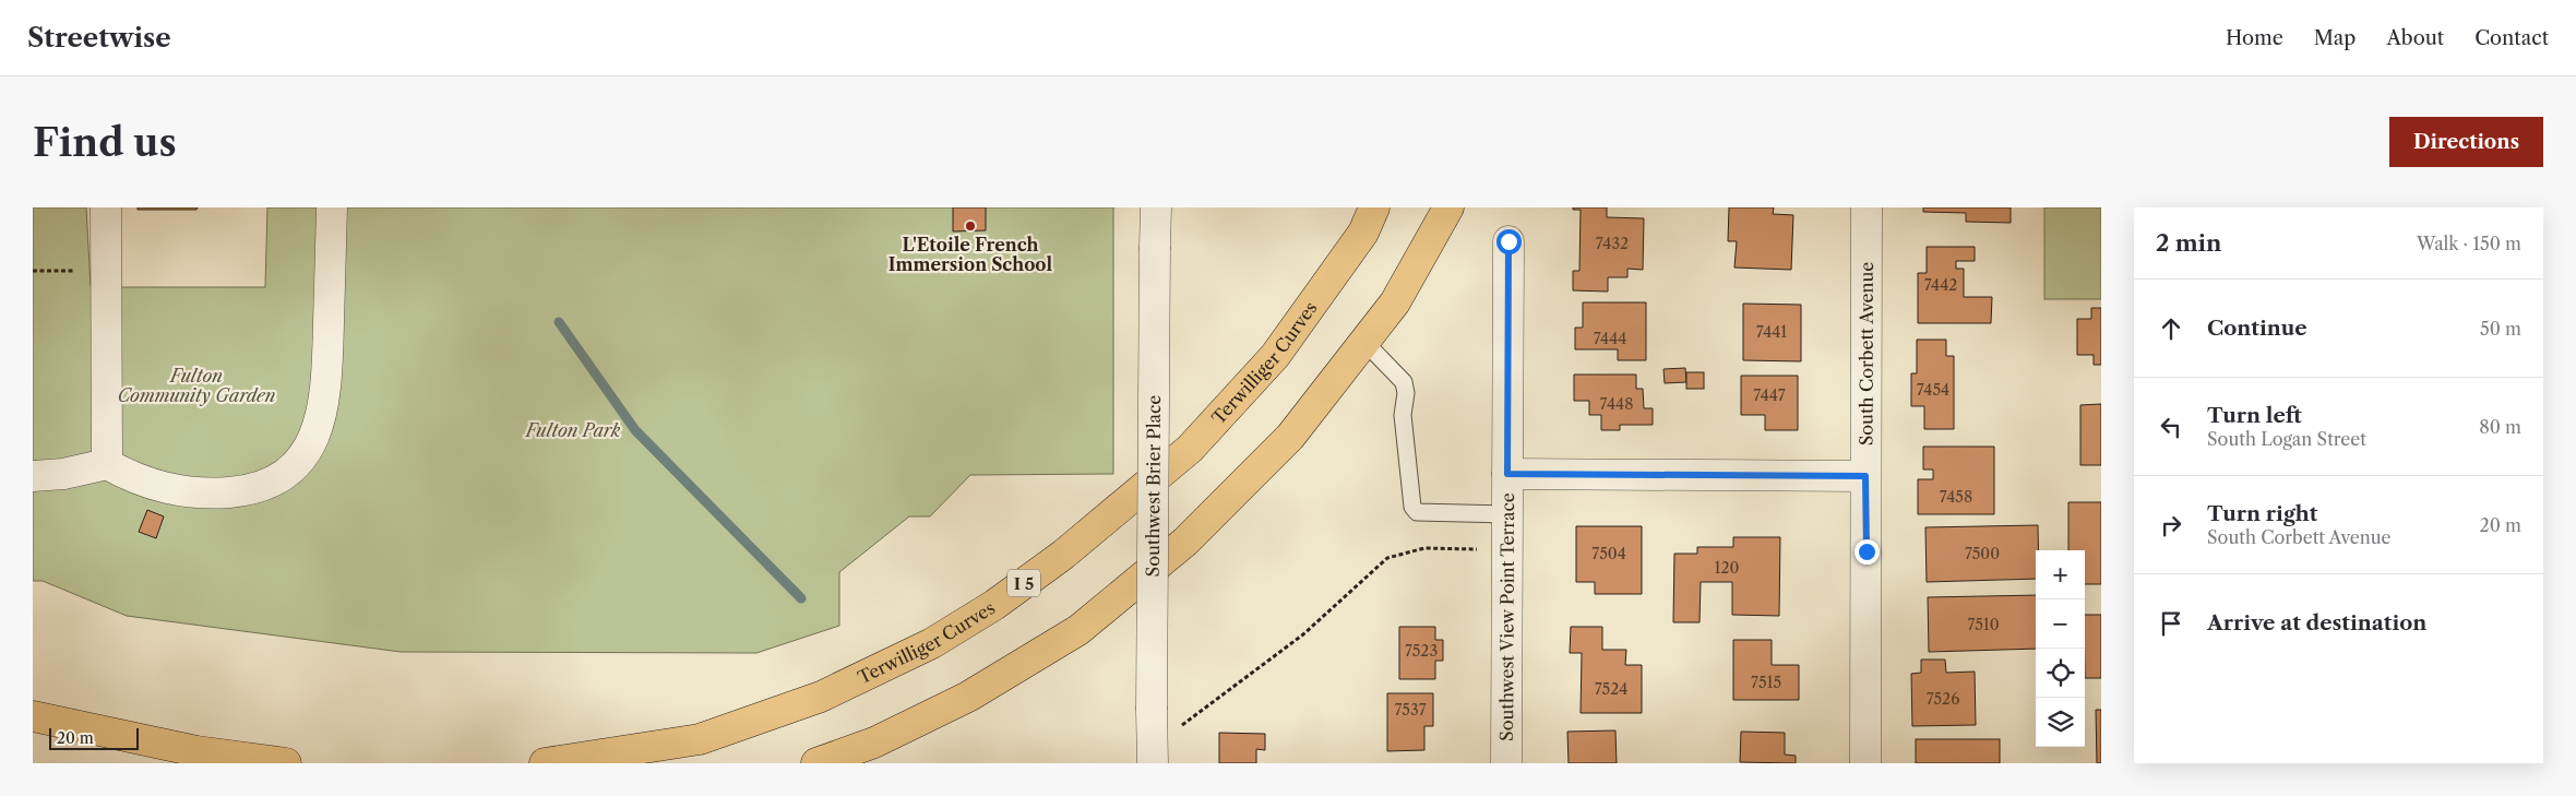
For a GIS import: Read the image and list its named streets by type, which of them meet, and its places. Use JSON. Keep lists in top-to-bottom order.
{
  "streets": {
    "highway": ["Terwilliger Curves", "I 5"],
    "street": ["South Corbett Avenue", "Southwest Brier Place", "Southwest View Point Terrace"]
  },
  "parks": ["Fulton Community Garden", "Fulton Park"],
  "places": ["L'Etoile French Immersion School"],
  "house_numbers": [
    "7432",
    "7442",
    "7441",
    "7444",
    "7454",
    "7447",
    "7448",
    "7458",
    "7504",
    "7500",
    "120",
    "7510",
    "7523",
    "7515",
    "7524",
    "7526",
    "7537"
  ],
  "scale_bar": "20 m",
  "page": {
    "header": "Streetwise",
    "nav": [
      "Home",
      "Map",
      "About",
      "Contact"
    ],
    "buttons": "Directions",
    "title": "Find us",
    "heading": ["2 min", "Walk · 150 m"],
    "list": [
      ["Continue", "50 m"],
      ["Turn left", "South Logan Street", "80 m"],
      ["Turn right", "South Corbett Avenue", "20 m"],
      "Arrive at destination"
    ],
    "map_buttons": ["+", "−"],
    "scale": "20 m"
  }
}
